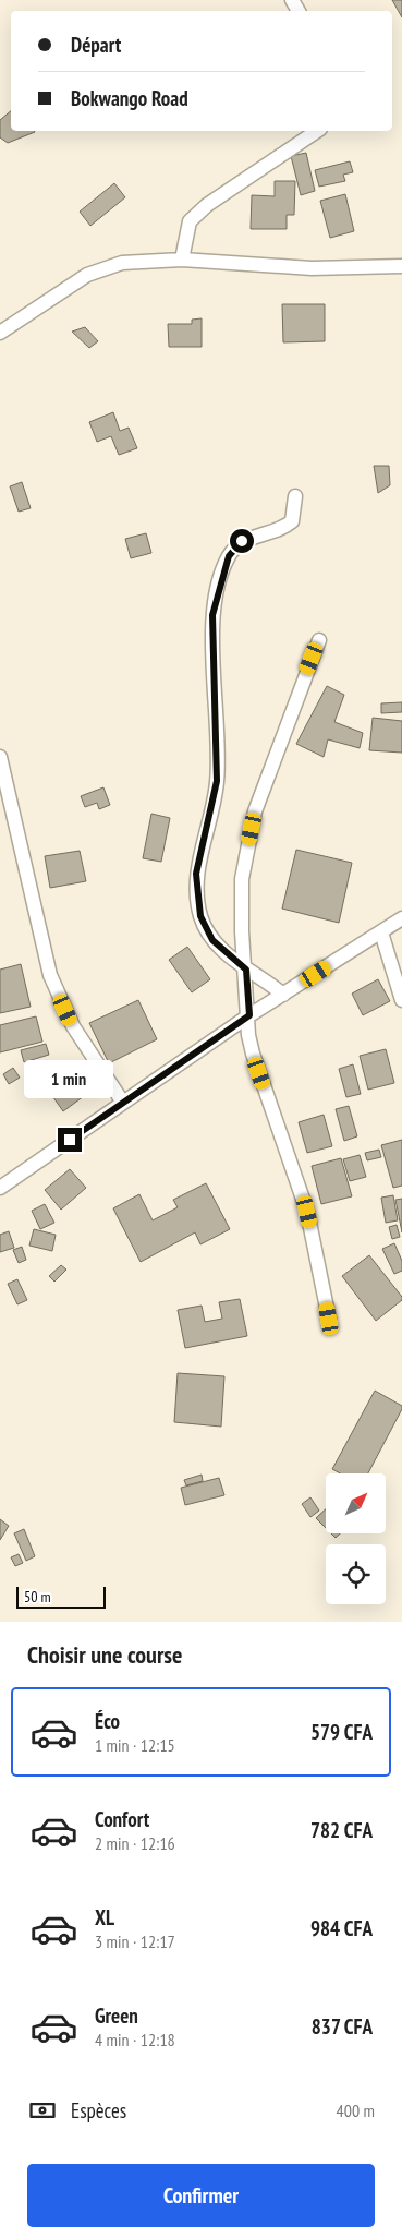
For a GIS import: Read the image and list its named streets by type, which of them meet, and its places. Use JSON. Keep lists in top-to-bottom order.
{
  "scale_bar": "50 m",
  "north": "top right",
  "page": {
    "banner": ["Départ", "Bokwango Road"],
    "bubble": "1 min",
    "scale": "50 m",
    "heading": "Choisir une course",
    "list": [
      {
        "name": "Éco",
        "note": "1 min · 12:15",
        "value": "579 CFA"
      },
      {
        "name": "Confort",
        "note": "2 min · 12:16",
        "value": "782 CFA"
      },
      {
        "name": "XL",
        "note": "3 min · 12:17",
        "value": "984 CFA"
      },
      {
        "name": "Green",
        "note": "4 min · 12:18",
        "value": "837 CFA"
      }
    ],
    "pay": ["Espèces", "400 m"],
    "buttons": "Confirmer"
  }
}
